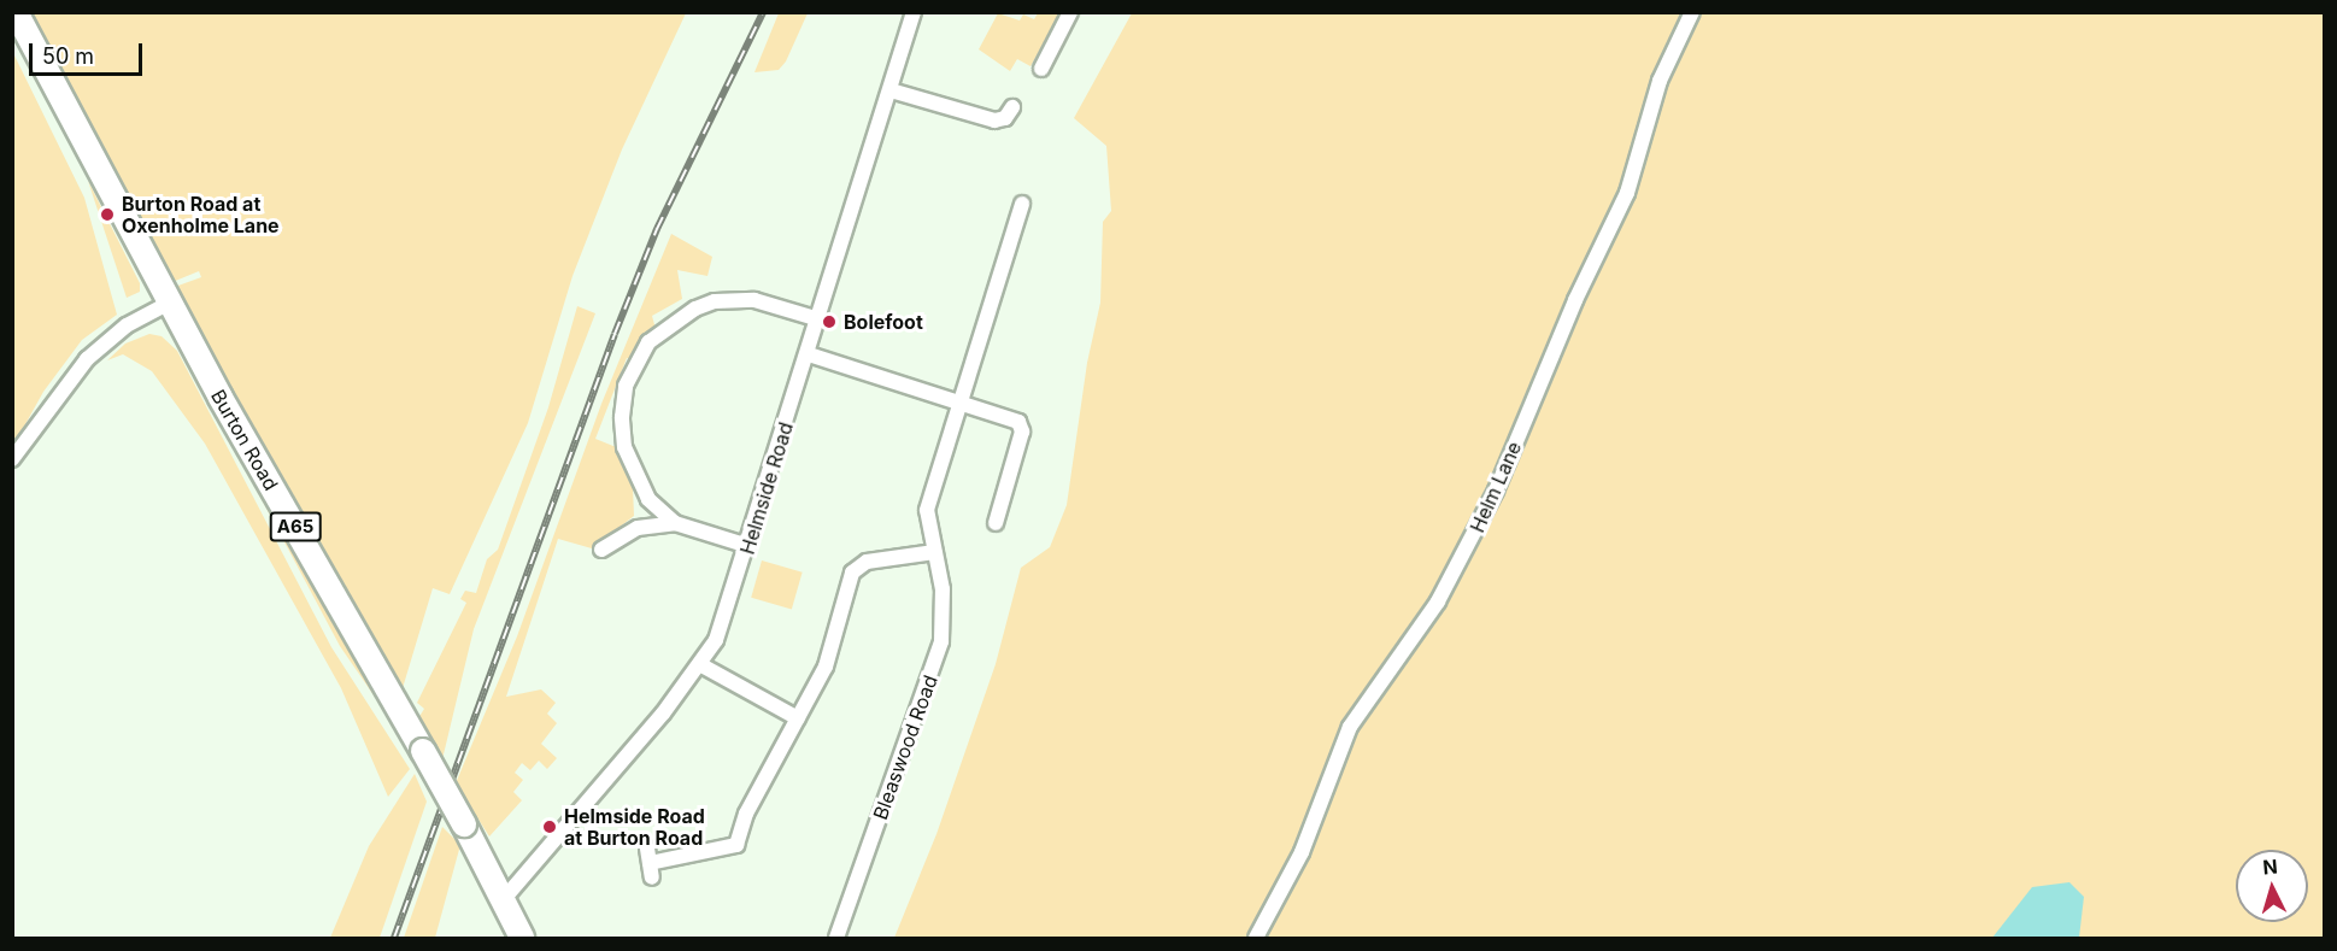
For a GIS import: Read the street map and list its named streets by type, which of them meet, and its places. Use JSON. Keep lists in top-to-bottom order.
{
  "streets": {
    "main road": ["Burton Road", "A65"],
    "street": ["Helm Lane", "Helmside Road", "Bleaswood Road"]
  },
  "crossings": [
    ["Burton Road", "Helmside Road"]
  ],
  "places": ["Burton Road at Oxenholme Lane", "Bolefoot", "Helmside Road at Burton Road"],
  "scale_bar": "50 m",
  "north": "top"
}
